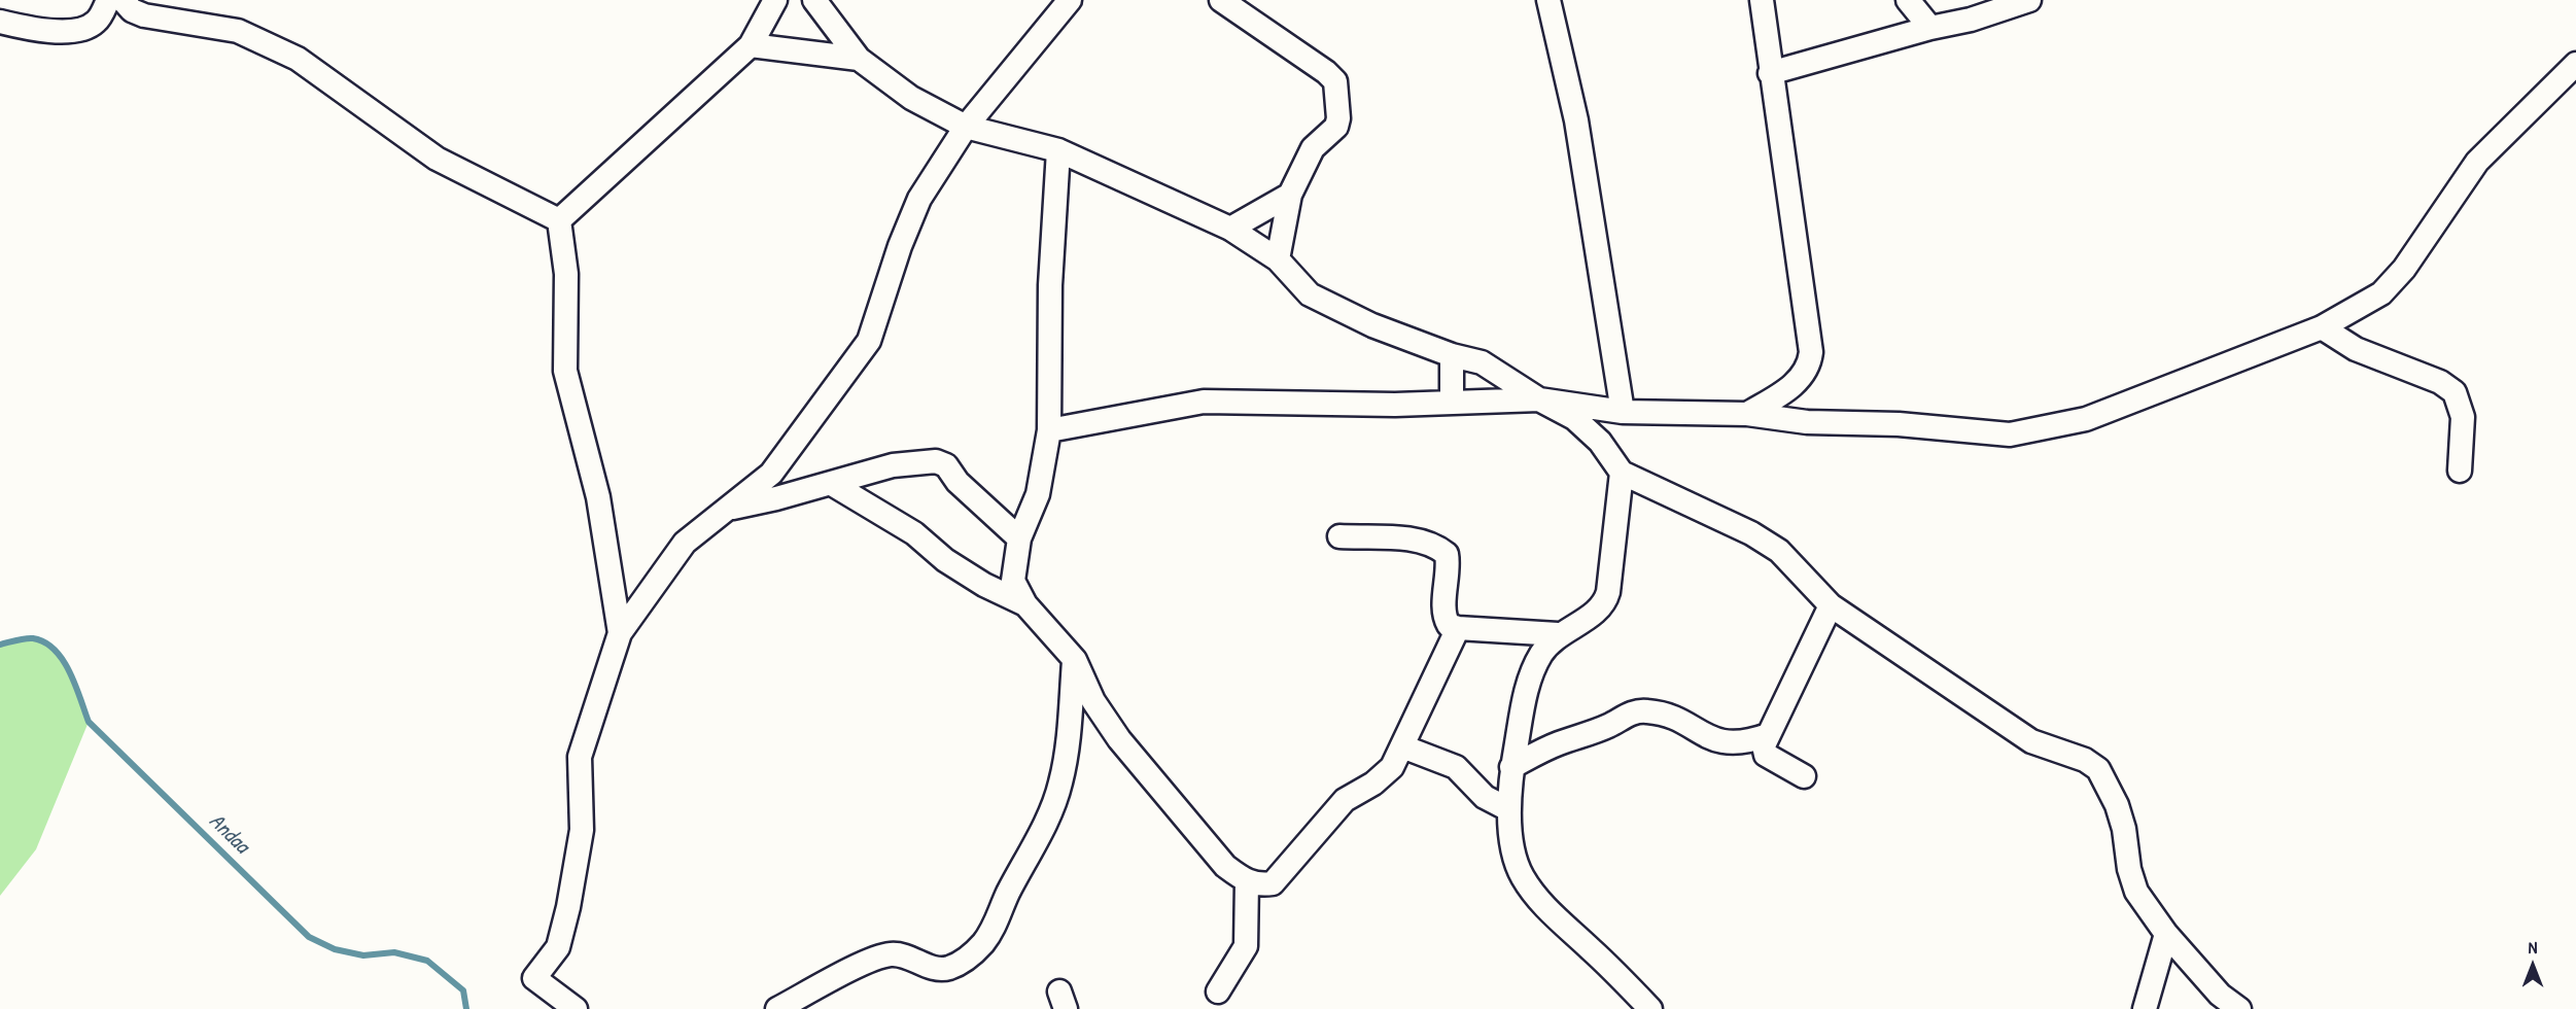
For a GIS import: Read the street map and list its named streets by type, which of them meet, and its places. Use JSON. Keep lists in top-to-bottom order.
{
  "water": ["Andaa"],
  "north": "top"
}
